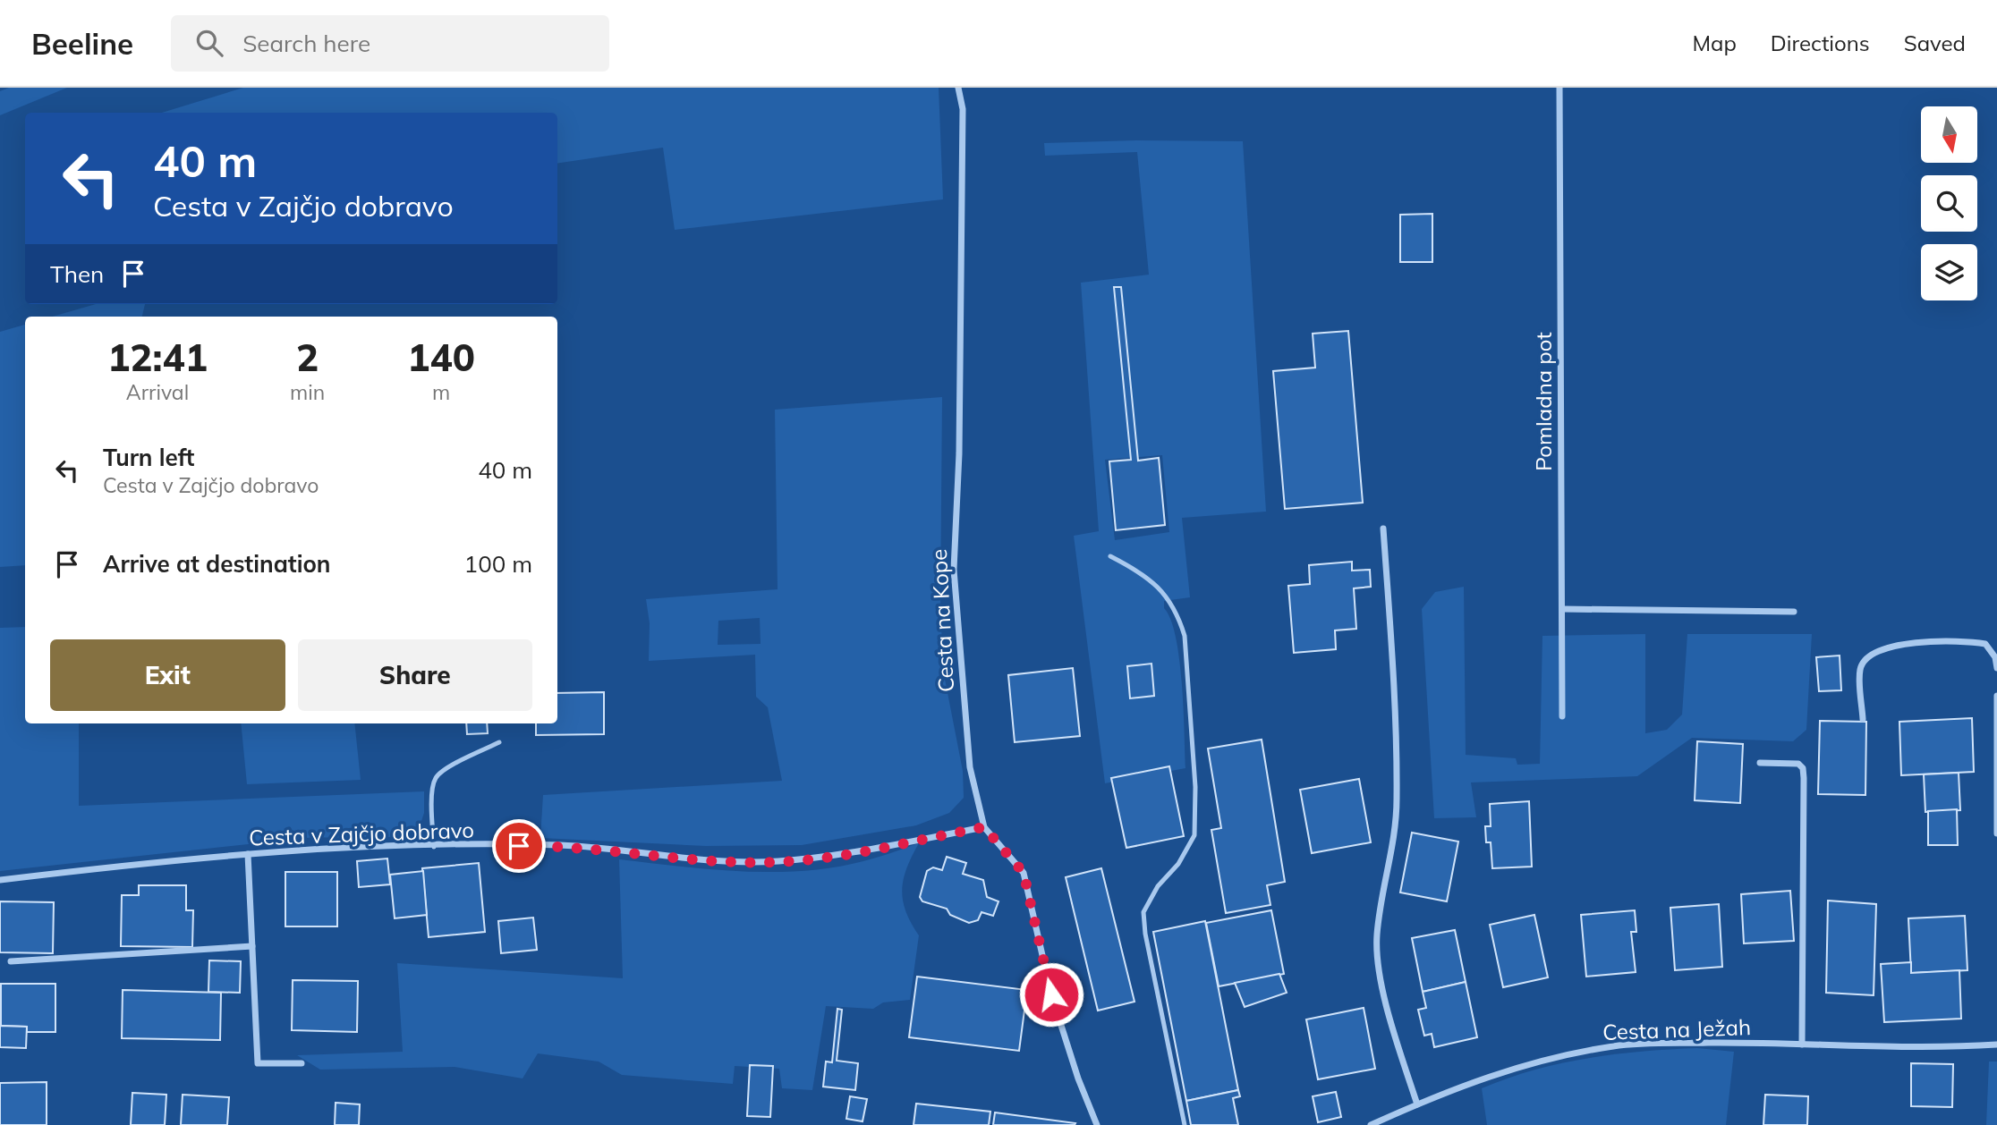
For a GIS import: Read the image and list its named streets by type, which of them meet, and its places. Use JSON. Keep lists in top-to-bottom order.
{
  "streets": {
    "street": [
      "Pomladna pot",
      "Cesta na Kope",
      "Cesta v Zajčjo dobravo",
      "Cesta na Ježah"
    ]
  },
  "crossings": [
    ["Cesta na Kope", "Cesta v Zajčjo dobravo"]
  ],
  "north": "bottom",
  "page": {
    "header": "Beeline",
    "search": "Search here",
    "nav": ["Map", "Directions", "Saved"],
    "turn": ["40 m", "Cesta v Zajčjo dobravo"],
    "then": "Then",
    "eta": [
      "12:41",
      "Arrival",
      "2",
      "min",
      "140",
      "m"
    ],
    "list": [
      {
        "name": "Turn left",
        "note": "Cesta v Zajčjo dobravo",
        "value": "40 m"
      },
      {
        "name": "Arrive at destination",
        "value": "100 m"
      }
    ],
    "buttons": ["Exit", "Share"]
  }
}
